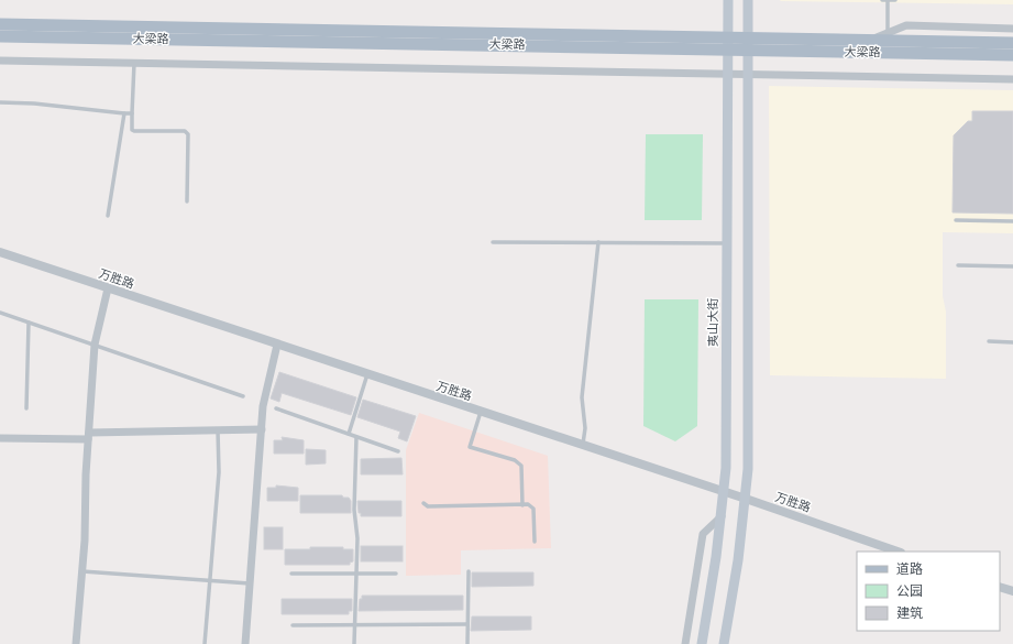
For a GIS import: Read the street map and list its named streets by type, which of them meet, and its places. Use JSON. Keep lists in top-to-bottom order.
{
  "streets": {
    "main road": ["大梁路", "夷山大街"],
    "street": ["万胜路"]
  },
  "crossings": [
    ["大梁路", "夷山大街"],
    ["万胜路", "夷山大街"]
  ],
  "legend": ["道路", "公园", "建筑"]
}
